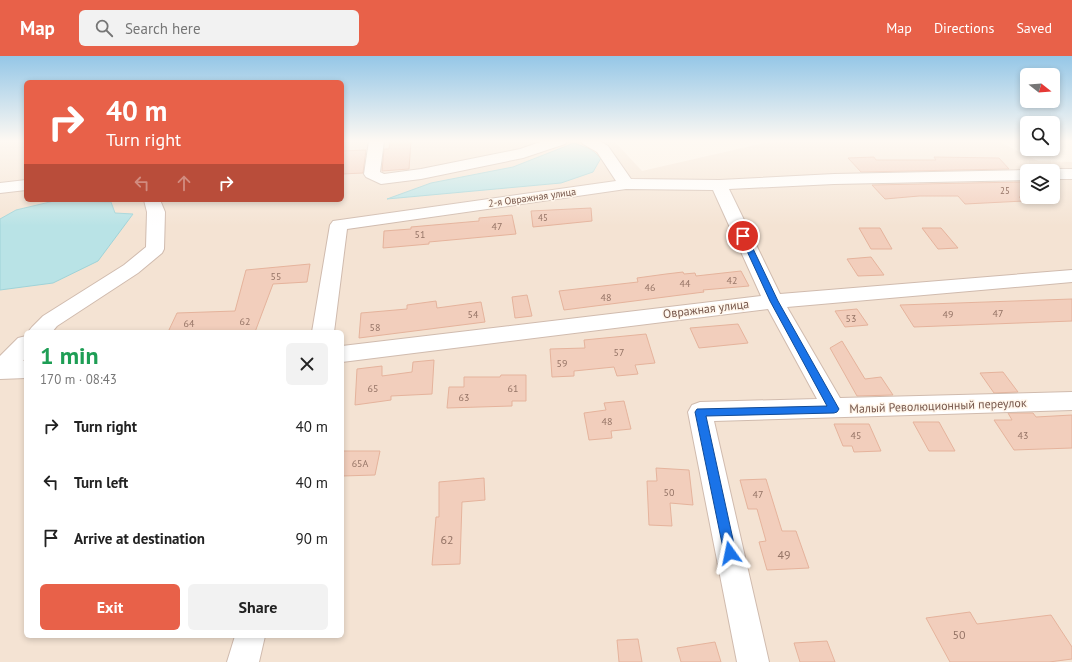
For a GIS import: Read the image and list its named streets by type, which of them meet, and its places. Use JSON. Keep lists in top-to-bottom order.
{
  "streets": {
    "street": ["2-я Овражная улица", "Овражная улица", "Малый Революционный переулок"]
  },
  "house_numbers": [
    "25",
    "45",
    "47",
    "51",
    "55",
    "42",
    "44",
    "46",
    "48",
    "47",
    "54",
    "49",
    "53",
    "62",
    "64",
    "58",
    "57",
    "59",
    "65",
    "61",
    "63",
    "48",
    "45",
    "43",
    "65А",
    "50",
    "47",
    "62",
    "49",
    "50"
  ],
  "north": "right",
  "page": {
    "header": "Map",
    "search": "Search here",
    "nav": ["Map", "Directions", "Saved"],
    "turn": ["40 m", "Turn right"],
    "heading": ["1 min", "170 m · 08:43"],
    "list": [
      {
        "name": "Turn right",
        "value": "40 m"
      },
      {
        "name": "Turn left",
        "value": "40 m"
      },
      {
        "name": "Arrive at destination",
        "value": "90 m"
      }
    ],
    "buttons": ["Exit", "Share"]
  }
}
